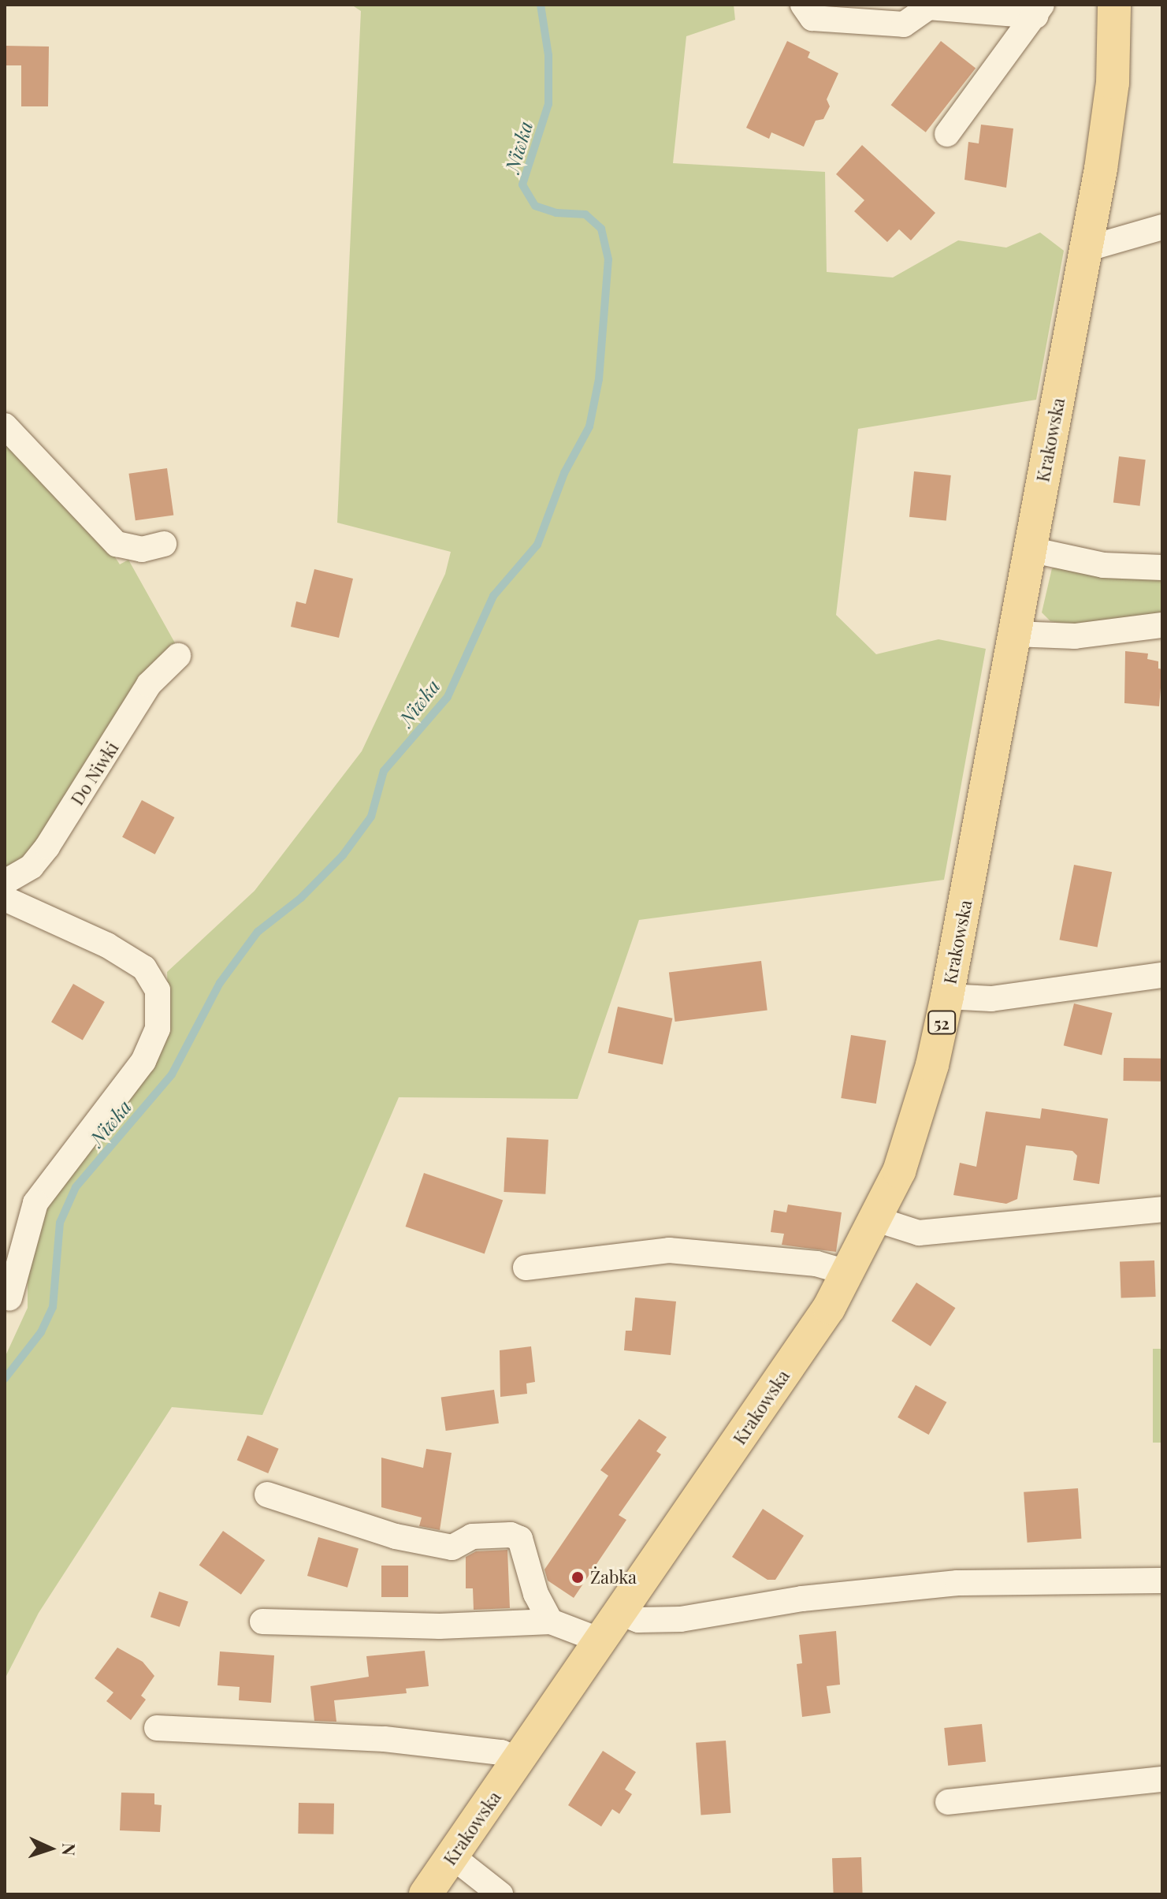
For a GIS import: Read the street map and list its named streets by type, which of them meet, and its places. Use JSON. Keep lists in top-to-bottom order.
{
  "streets": {
    "main road": ["Krakowska", "52"],
    "street": ["Do Niwki"]
  },
  "water": ["Niwka"],
  "places": ["Żabka"],
  "north": "right"
}
